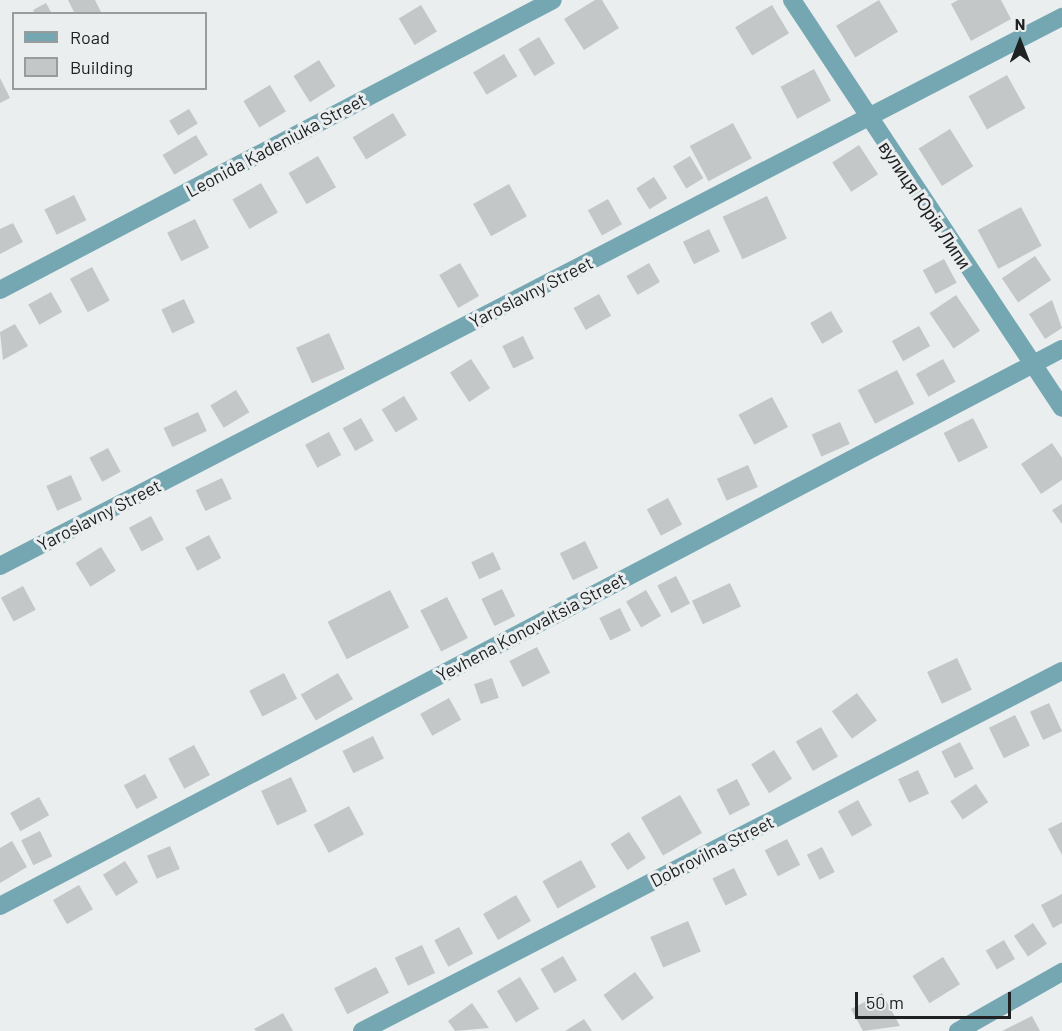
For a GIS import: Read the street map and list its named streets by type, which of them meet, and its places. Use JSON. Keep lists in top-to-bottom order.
{
  "streets": {
    "street": [
      "Leonida Kadeniuka Street",
      "вулиця Юрія Липи",
      "Yaroslavny Street",
      "Yevhena Konovaltsia Street",
      "Dobrovilna Street"
    ]
  },
  "crossings": [
    ["вулиця Юрія Липи", "Yaroslavny Street"],
    ["вулиця Юрія Липи", "Yevhena Konovaltsia Street"]
  ],
  "legend": ["Road", "Building"],
  "scale_bar": "50 m",
  "north": "top"
}
